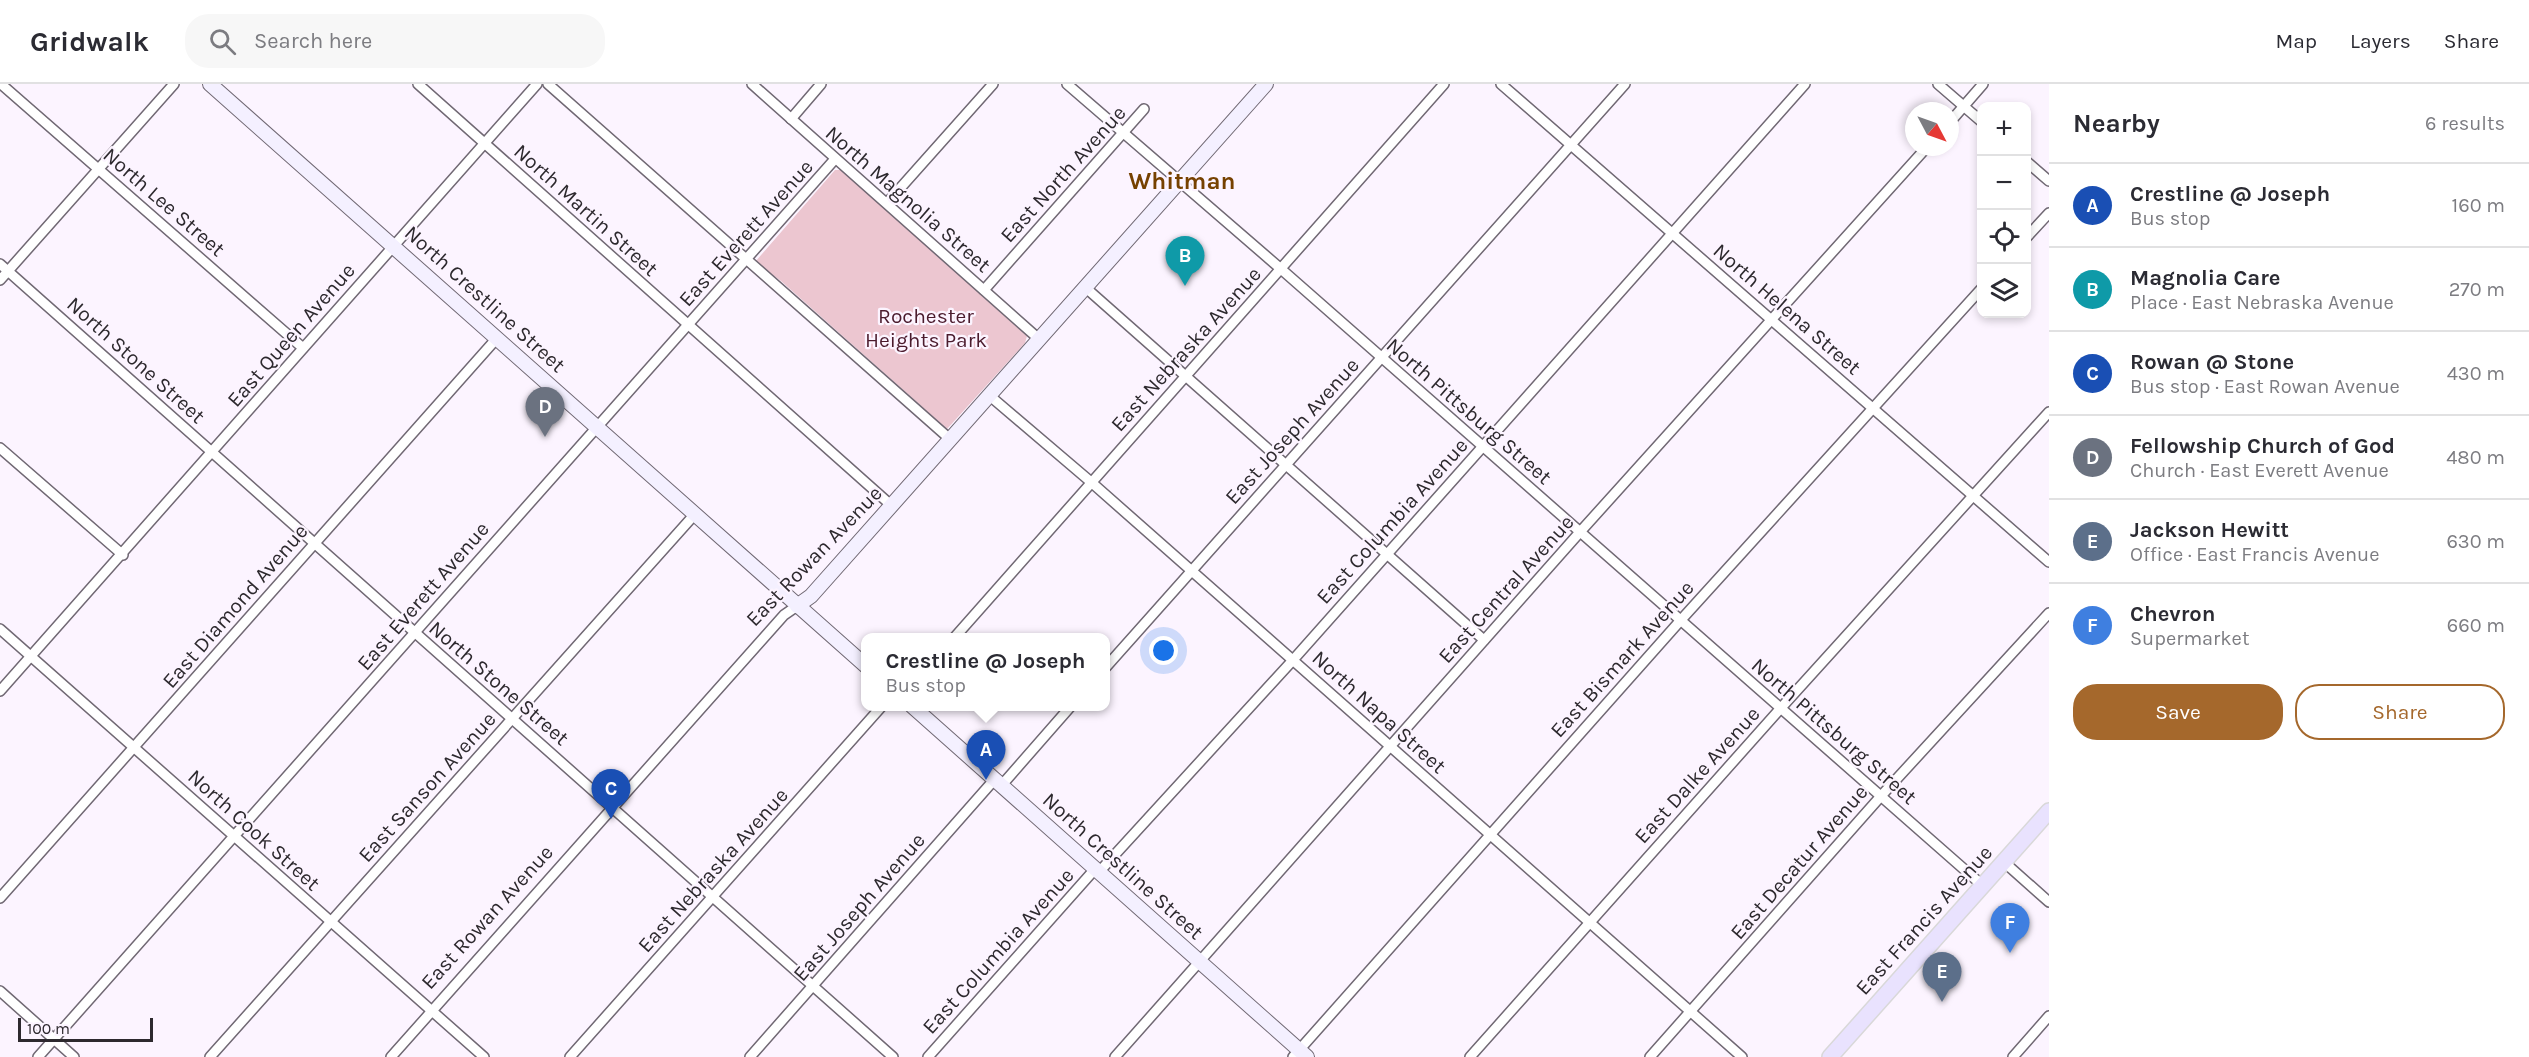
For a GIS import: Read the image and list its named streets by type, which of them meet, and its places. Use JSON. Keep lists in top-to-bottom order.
{
  "streets": {
    "main road": ["North Crestline Street", "East Rowan Avenue", "East Francis Avenue"],
    "street": [
      "East North Avenue",
      "North Magnolia Street",
      "North Lee Street",
      "North Martin Street",
      "East Everett Avenue",
      "North Helena Street",
      "East Queen Avenue",
      "East Nebraska Avenue",
      "North Stone Street",
      "North Pittsburg Street",
      "East Joseph Avenue",
      "East Columbia Avenue",
      "East Central Avenue",
      "East Diamond Avenue",
      "East Bismark Avenue",
      "North Napa Street",
      "East Dalke Avenue",
      "East Sanson Avenue",
      "North Cook Street",
      "East Decatur Avenue"
    ]
  },
  "crossings": [
    ["East North Avenue", "North Magnolia Street"],
    ["East North Avenue", "North Pittsburg Street"],
    ["North Magnolia Street", "East Everett Avenue"],
    ["North Magnolia Street", "East Rowan Avenue"],
    ["North Lee Street", "East Queen Avenue"],
    ["North Martin Street", "East Everett Avenue"],
    ["North Martin Street", "East Queen Avenue"],
    ["North Martin Street", "East Rowan Avenue"],
    ["East Everett Avenue", "North Crestline Street"],
    ["East Everett Avenue", "North Stone Street"],
    ["East Everett Avenue", "North Cook Street"],
    ["North Crestline Street", "East Queen Avenue"],
    ["North Crestline Street", "East Joseph Avenue"],
    ["North Crestline Street", "East Columbia Avenue"],
    ["North Crestline Street", "East Rowan Avenue"],
    ["North Crestline Street", "East Central Avenue"],
    ["North Crestline Street", "East Diamond Avenue"],
    ["North Crestline Street", "East Bismark Avenue"],
    ["North Crestline Street", "East Sanson Avenue"],
    ["North Helena Street", "East Joseph Avenue"],
    ["North Helena Street", "East Columbia Avenue"],
    ["North Helena Street", "East Central Avenue"],
    ["North Helena Street", "East Bismark Avenue"],
    ["North Helena Street", "East Dalke Avenue"],
    ["East Queen Avenue", "North Stone Street"],
    ["East Queen Avenue", "North Cook Street"],
    ["East Nebraska Avenue", "North Stone Street"],
    ["East Nebraska Avenue", "North Pittsburg Street"],
    ["East Nebraska Avenue", "North Napa Street"],
    ["North Stone Street", "East Joseph Avenue"],
    ["North Stone Street", "East Rowan Avenue"],
    ["North Stone Street", "East Diamond Avenue"],
    ["North Stone Street", "East Sanson Avenue"],
    ["North Pittsburg Street", "East Joseph Avenue"],
    ["North Pittsburg Street", "East Columbia Avenue"],
    ["North Pittsburg Street", "East Rowan Avenue"],
    ["North Pittsburg Street", "East Central Avenue"],
    ["North Pittsburg Street", "East Bismark Avenue"],
    ["North Pittsburg Street", "East Dalke Avenue"],
    ["North Pittsburg Street", "East Decatur Avenue"],
    ["North Pittsburg Street", "East Francis Avenue"],
    ["East Joseph Avenue", "North Napa Street"],
    ["East Columbia Avenue", "North Napa Street"],
    ["East Rowan Avenue", "North Napa Street"],
    ["East Rowan Avenue", "North Cook Street"],
    ["East Central Avenue", "North Napa Street"],
    ["East Diamond Avenue", "North Cook Street"],
    ["East Bismark Avenue", "North Napa Street"],
    ["North Napa Street", "East Dalke Avenue"],
    ["North Napa Street", "East Decatur Avenue"],
    ["East Sanson Avenue", "North Cook Street"]
  ],
  "districts": ["Whitman"],
  "parks": ["Rochester Heights Park"],
  "scale_bar": "100 m",
  "north": "bottom right",
  "page": {
    "header": "Gridwalk",
    "search": "Search here",
    "nav": ["Map", "Layers", "Share"],
    "heading": ["Nearby", "6 results"],
    "map_buttons": ["+", "−"],
    "list": [
      {
        "mark": "A",
        "name": "Crestline @ Joseph",
        "note": "Bus stop",
        "value": "160 m"
      },
      {
        "mark": "B",
        "name": "Magnolia Care",
        "note": "Place · East Nebraska Avenue",
        "value": "270 m"
      },
      {
        "mark": "C",
        "name": "Rowan @ Stone",
        "note": "Bus stop · East Rowan Avenue",
        "value": "430 m"
      },
      {
        "mark": "D",
        "name": "Fellowship Church of God",
        "note": "Church · East Everett Avenue",
        "value": "480 m"
      },
      {
        "mark": "E",
        "name": "Jackson Hewitt",
        "note": "Office · East Francis Avenue",
        "value": "630 m"
      },
      {
        "mark": "F",
        "name": "Chevron",
        "note": "Supermarket",
        "value": "660 m"
      }
    ],
    "pins": [
      "B",
      "D",
      "A",
      "C",
      "F",
      "E"
    ],
    "popup": ["Crestline @ Joseph", "Bus stop"],
    "buttons": ["Save", "Share"],
    "scale": "100 m"
  }
}
